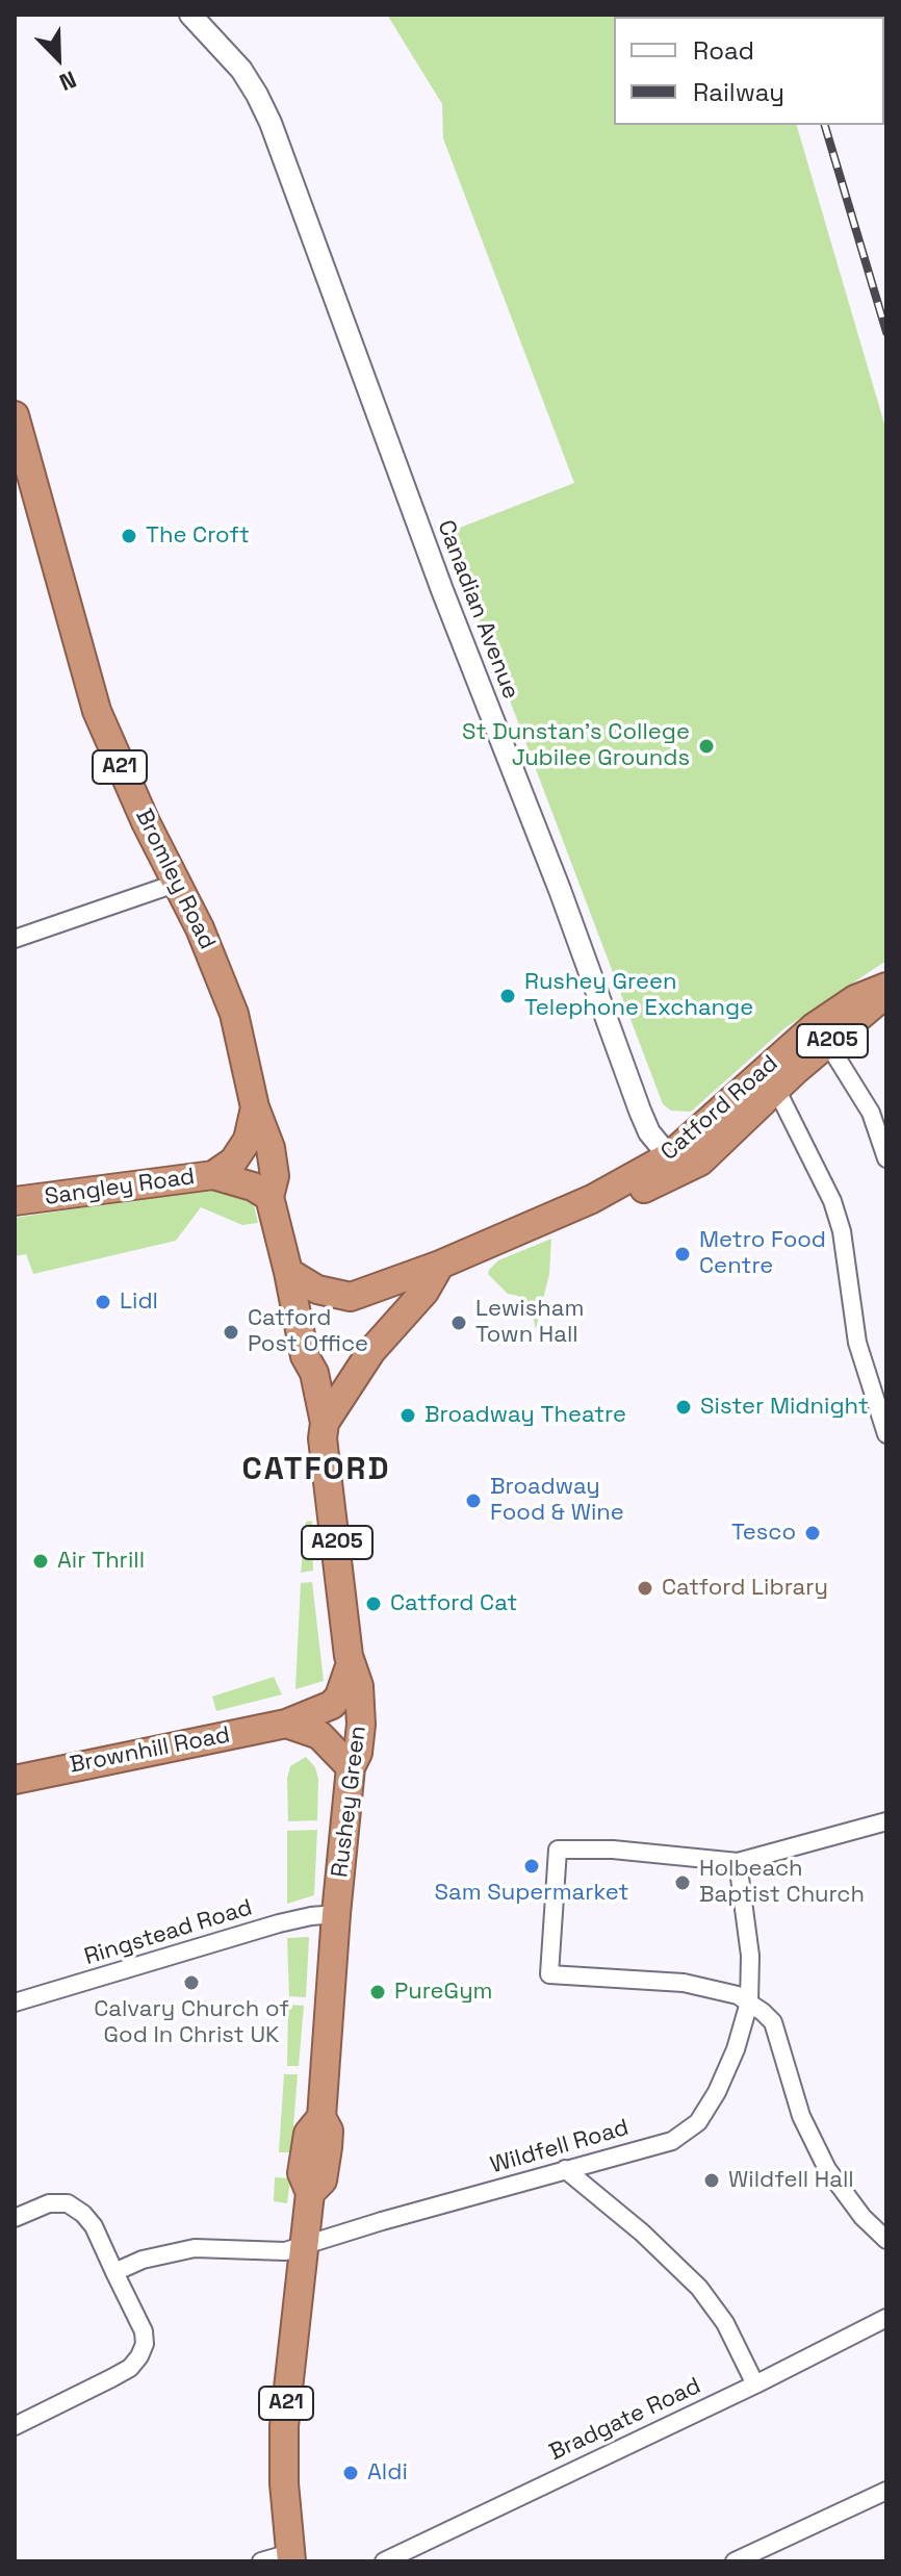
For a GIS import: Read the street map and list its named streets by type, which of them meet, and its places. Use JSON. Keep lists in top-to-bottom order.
{
  "streets": {
    "highway": [
      "A21",
      "Bromley Road",
      "A205",
      "Catford Road",
      "Sangley Road",
      "Brownhill Road",
      "Rushey Green"
    ],
    "street": [
      "Canadian Avenue",
      "Ringstead Road",
      "Wildfell Road",
      "Bradgate Road"
    ]
  },
  "crossings": [
    ["Canadian Avenue", "Catford Road"],
    ["Bromley Road", "Sangley Road"],
    ["Bromley Road", "Rushey Green"],
    ["Catford Road", "Rushey Green"],
    ["Sangley Road", "Rushey Green"],
    ["Brownhill Road", "Rushey Green"],
    ["Rushey Green", "Ringstead Road"],
    ["Rushey Green", "Wildfell Road"]
  ],
  "districts": ["CATFORD"],
  "places": [
    "The Croft",
    "St Dunstan's College Jubilee Grounds",
    "Rushey Green Telephone Exchange",
    "Metro Food Centre",
    "Lidl",
    "Lewisham Town Hall",
    "Catford Post Office",
    "Sister Midnight",
    "Broadway Theatre",
    "Broadway Food & Wine",
    "Tesco",
    "Air Thrill",
    "Catford Library",
    "Catford Cat",
    "Sam Supermarket",
    "Holbeach Baptist Church",
    "Calvary Church of God In Christ UK",
    "PureGym",
    "Wildfell Hall",
    "Aldi"
  ],
  "legend": ["Road", "Railway"],
  "north": "bottom right"
}
